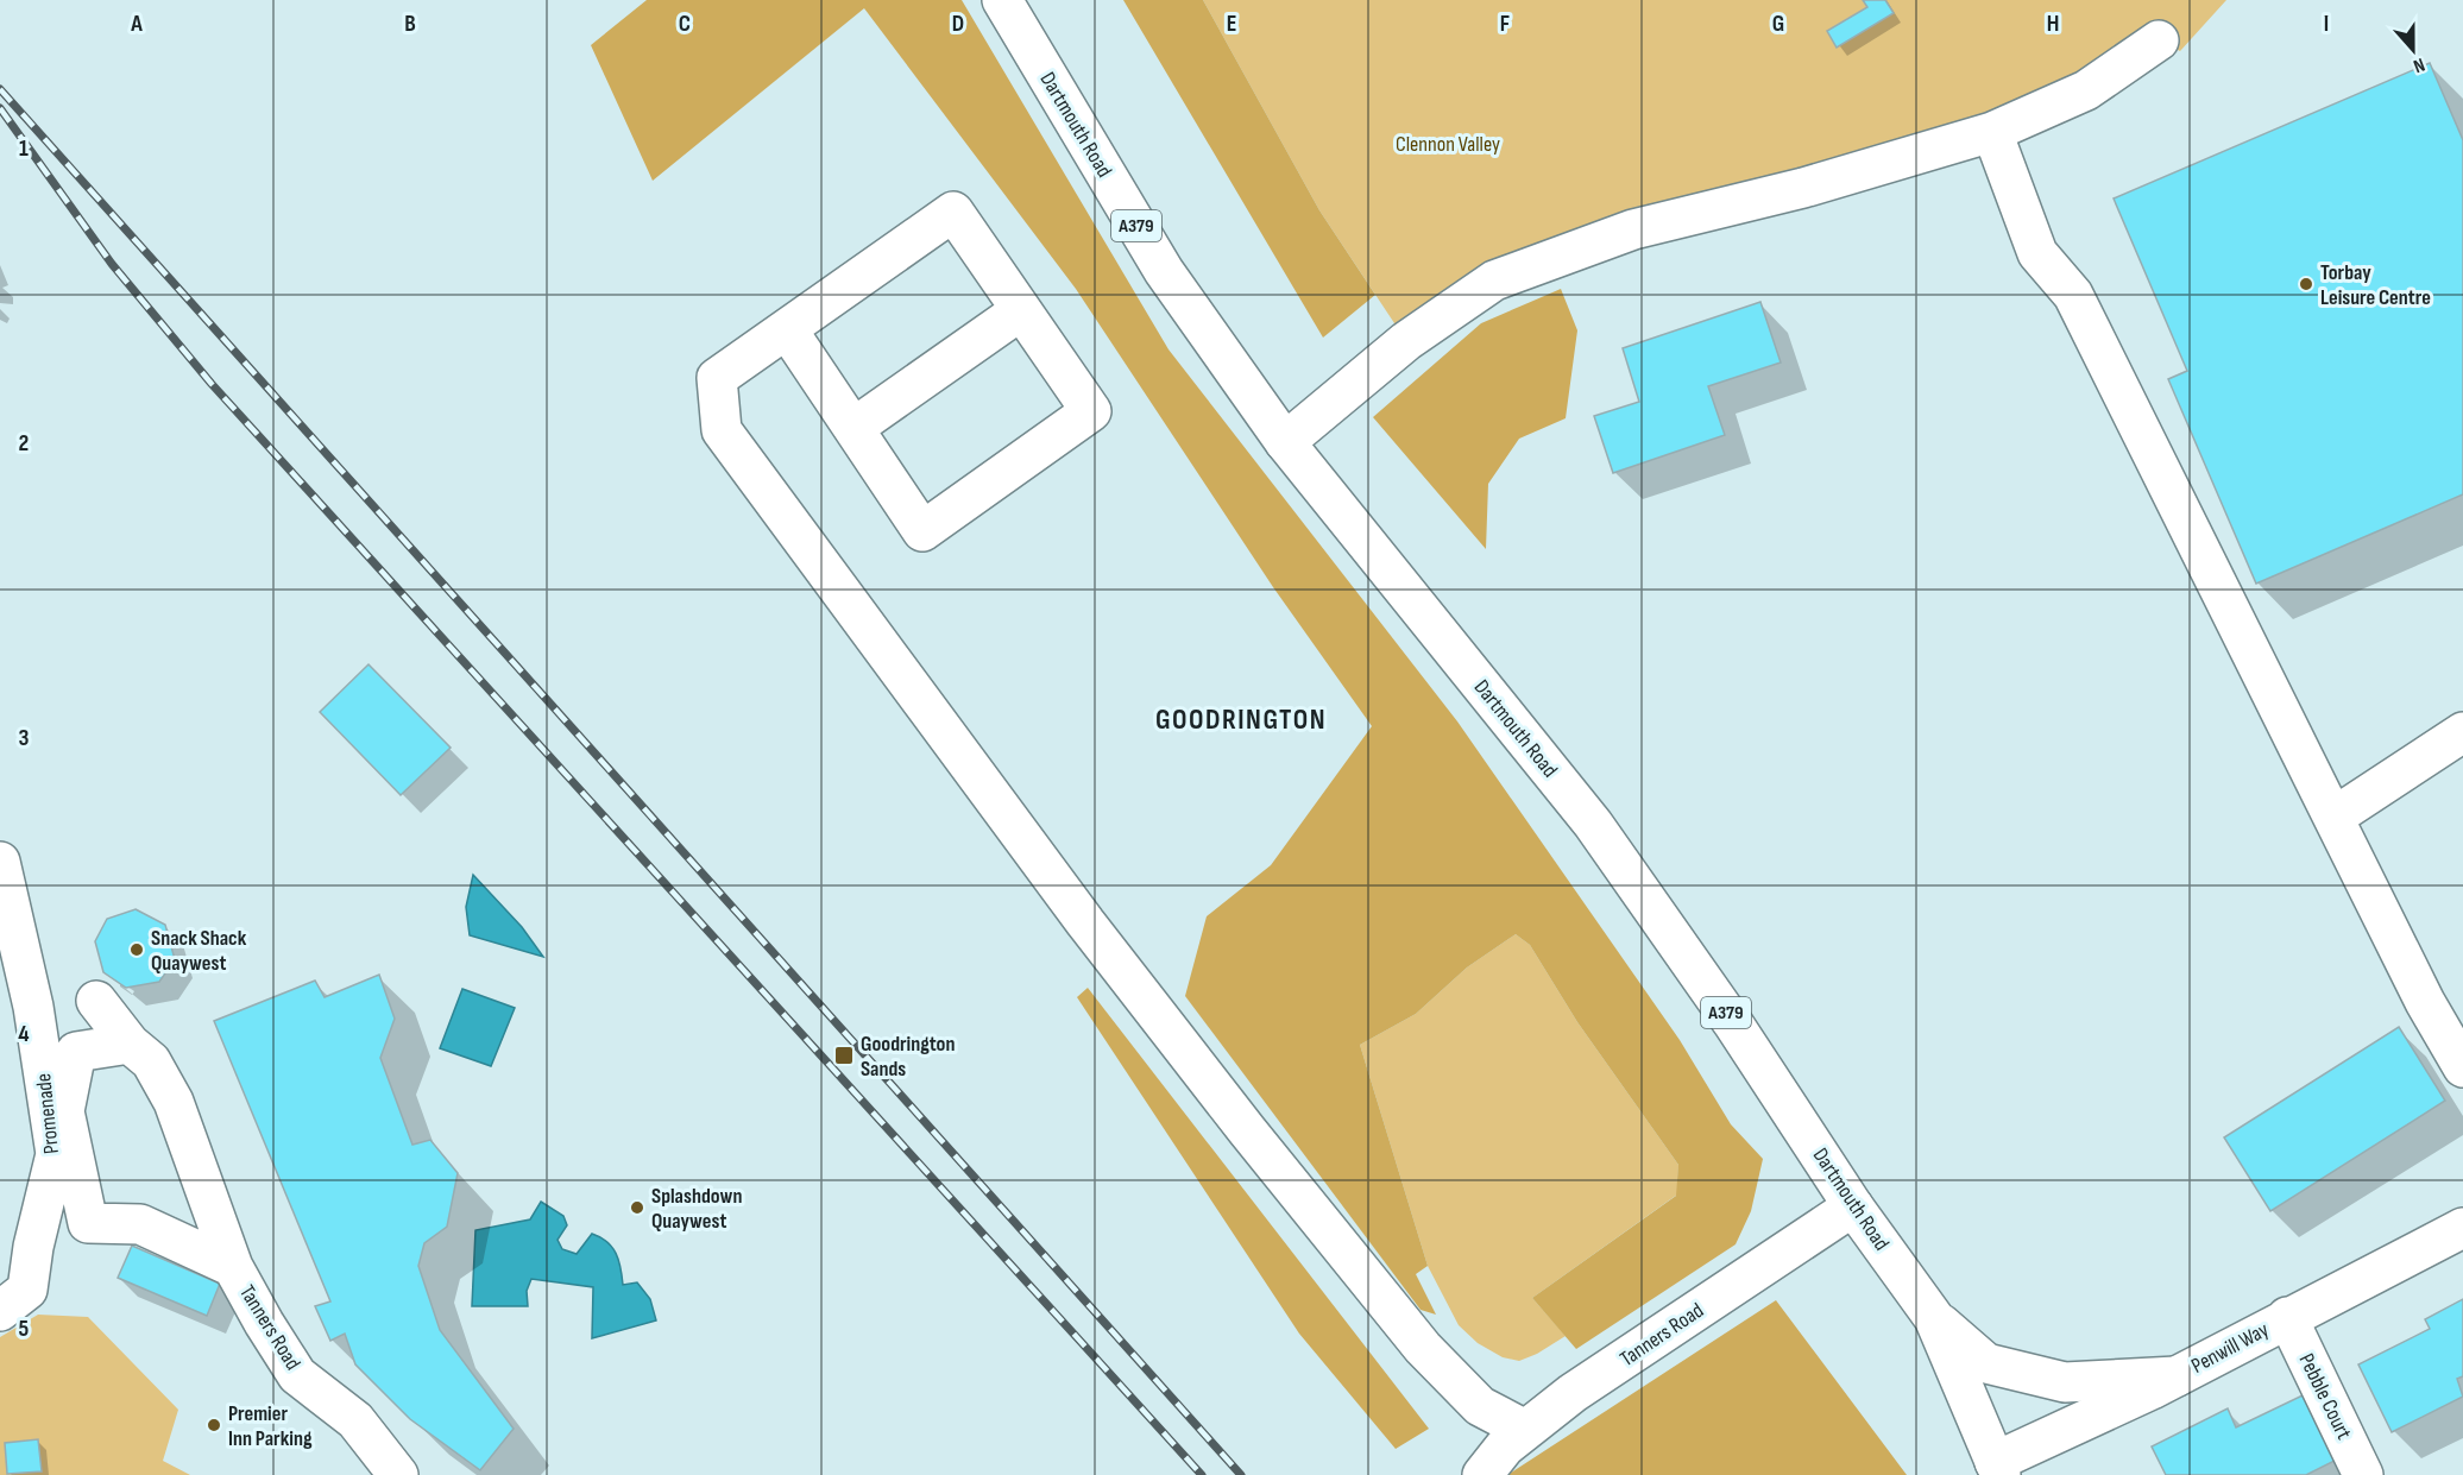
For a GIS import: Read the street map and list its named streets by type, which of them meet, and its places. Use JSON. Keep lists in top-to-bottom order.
{
  "streets": {
    "street": [
      "Dartmouth Road",
      "A379",
      "Promenade",
      "Tanners Road",
      "Penwill Way",
      "Pebble Court"
    ]
  },
  "crossings": [
    ["Dartmouth Road", "A379"],
    ["Dartmouth Road", "Tanners Road"],
    ["Dartmouth Road", "Penwill Way"],
    ["A379", "Penwill Way"],
    ["Penwill Way", "Pebble Court"]
  ],
  "districts": ["GOODRINGTON"],
  "parks": ["Clennon Valley"],
  "places": {
    "other": [
      "Torbay Leisure Centre",
      "Snack Shack Quaywest",
      "Splashdown Quaywest",
      "Premier Inn Parking"
    ],
    "transit": ["Goodrington Sands"]
  },
  "north": "bottom",
  "grid": {
    "columns": [
      "A",
      "B",
      "C",
      "D",
      "E",
      "F",
      "G",
      "H",
      "I"
    ],
    "rows": [
      "1",
      "2",
      "3",
      "4",
      "5"
    ]
  }
}
